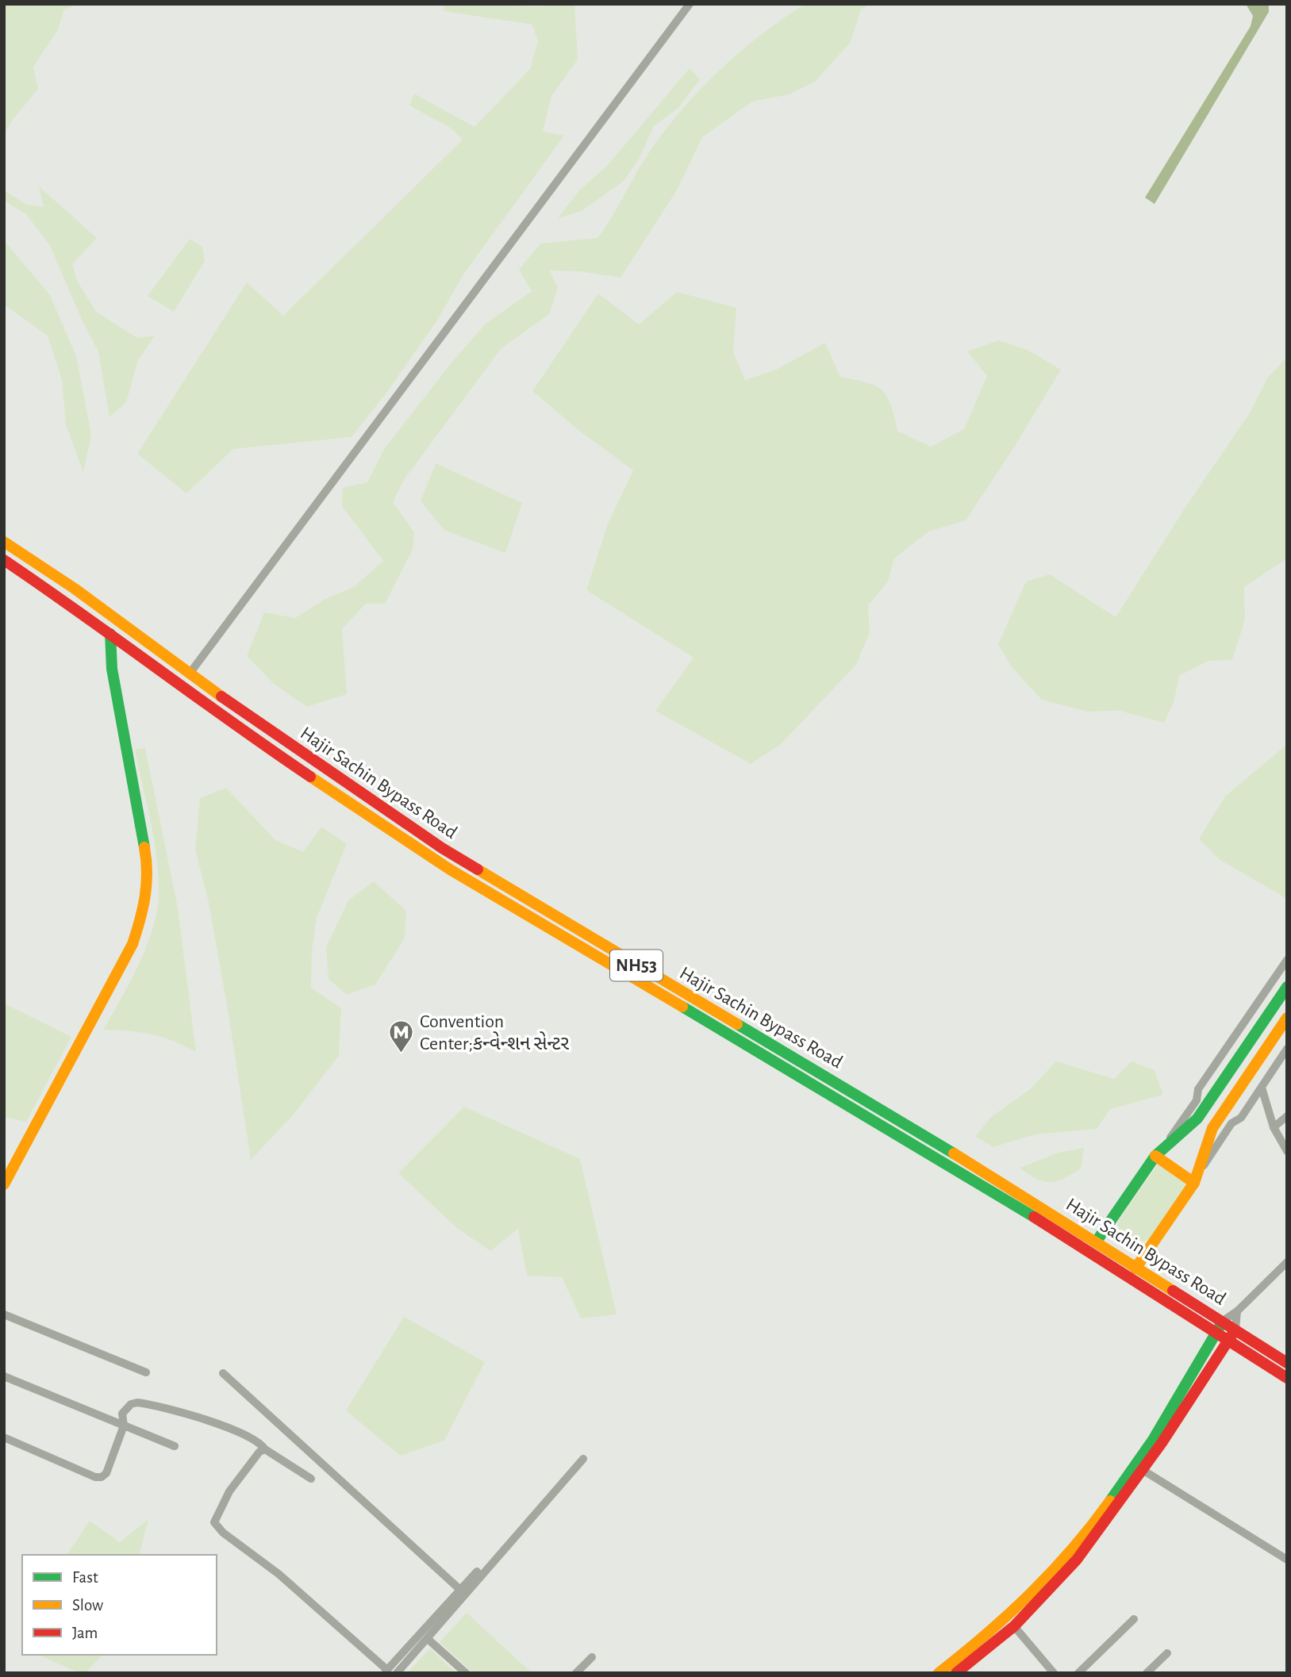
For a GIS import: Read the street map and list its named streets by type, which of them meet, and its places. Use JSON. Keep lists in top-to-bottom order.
{
  "streets": {
    "main road": ["Hajir Sachin Bypass Road", "NH53"]
  },
  "places": {
    "metro station": ["Convention Center;કન્વેન્શન સેન્ટર"]
  },
  "legend": ["Fast", "Slow", "Jam"]
}
